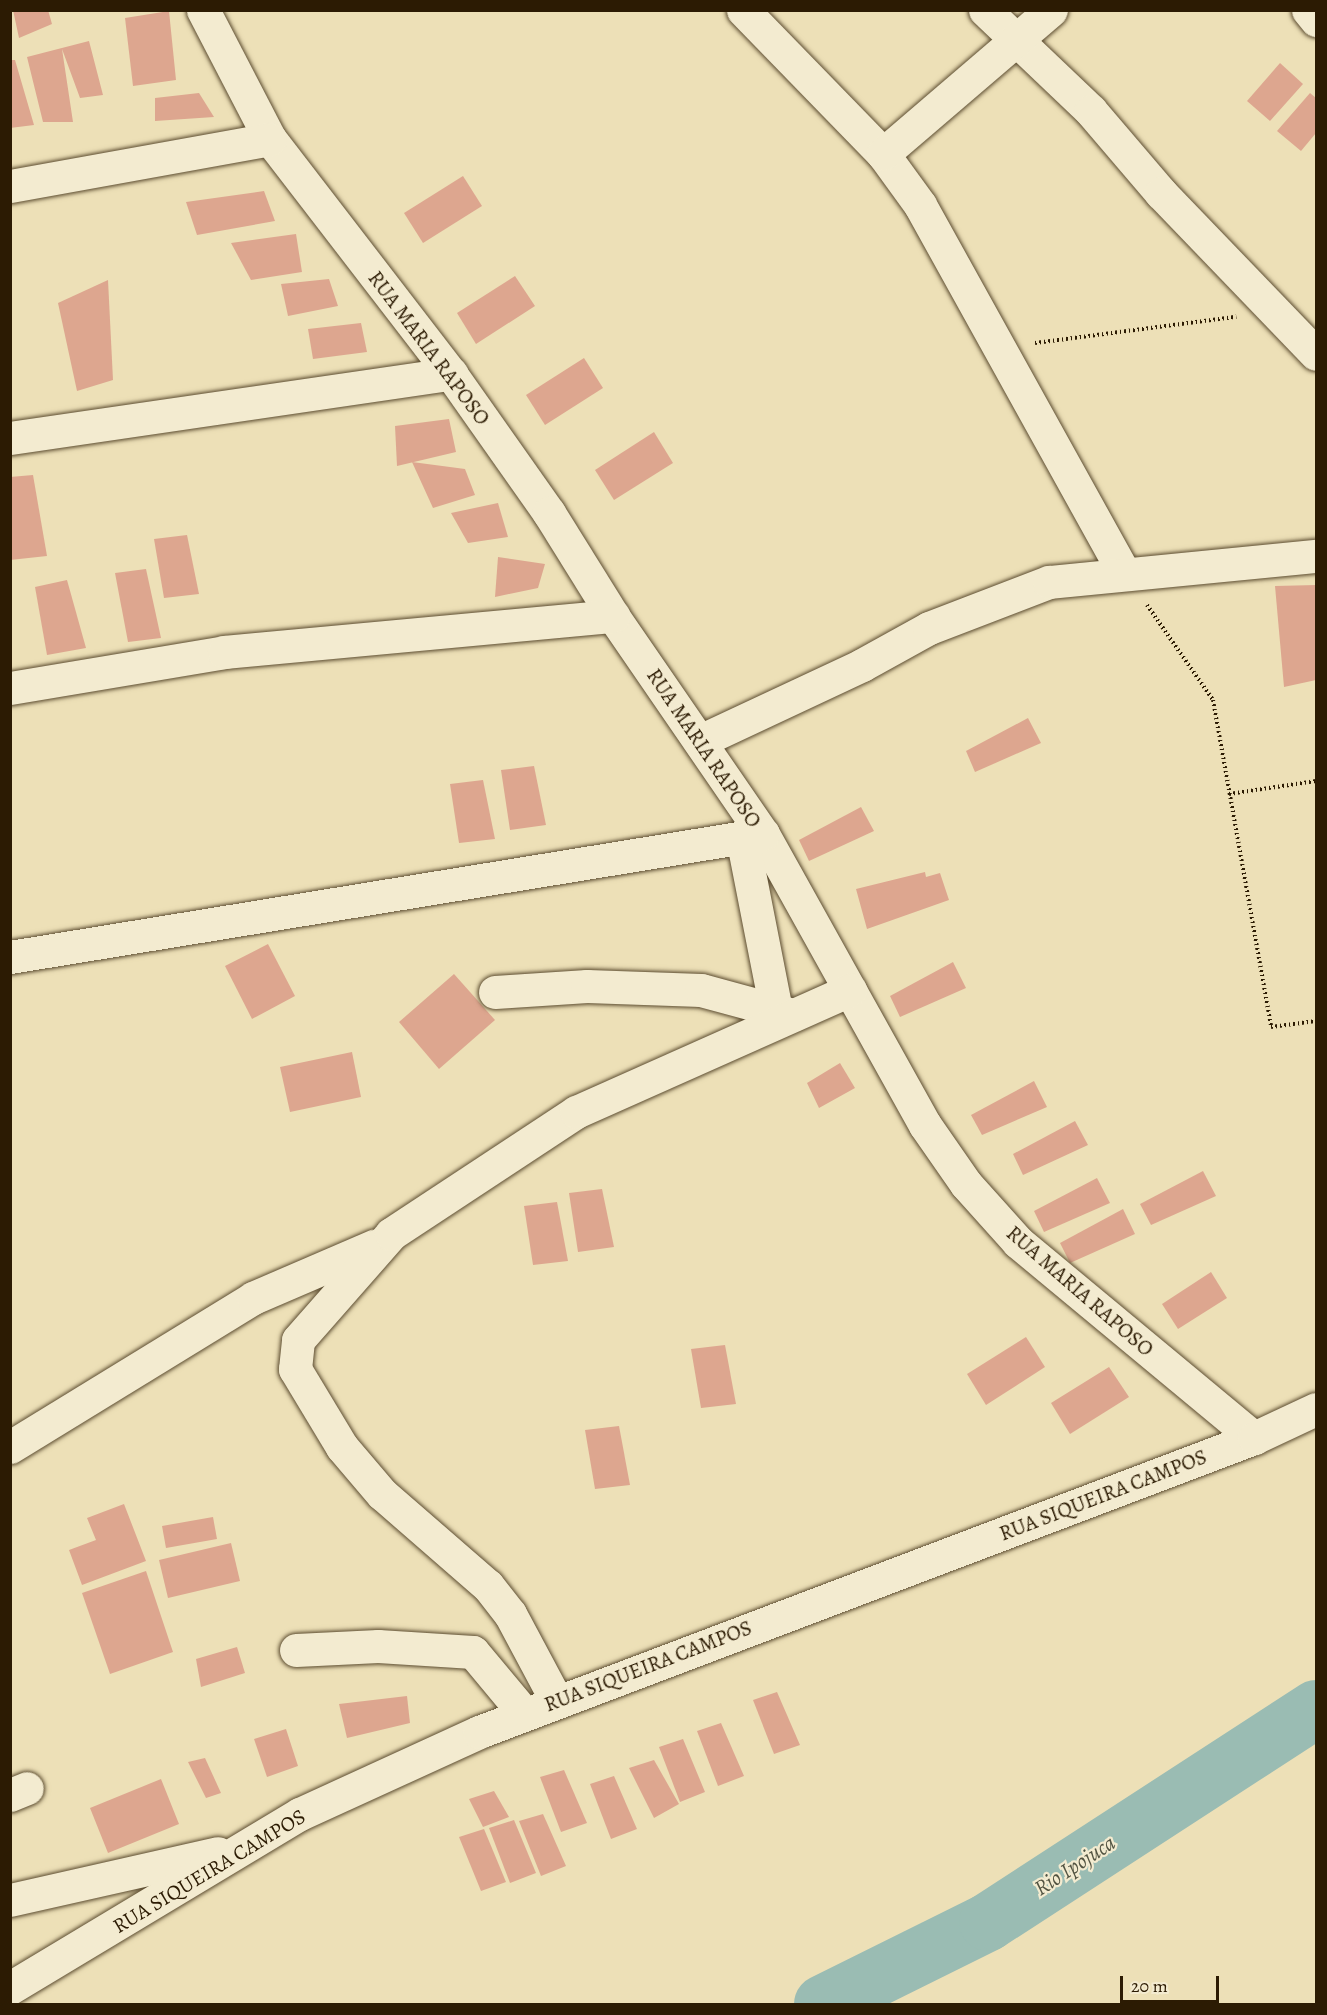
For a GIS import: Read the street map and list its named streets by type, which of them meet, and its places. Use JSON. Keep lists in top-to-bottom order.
{
  "streets": {
    "street": ["RUA MARIA RAPOSO", "RUA SIQUEIRA CAMPOS"]
  },
  "crossings": [
    ["RUA MARIA RAPOSO", "RUA SIQUEIRA CAMPOS"]
  ],
  "water": ["Rio Ipojuca"],
  "scale_bar": "20 m"
}
